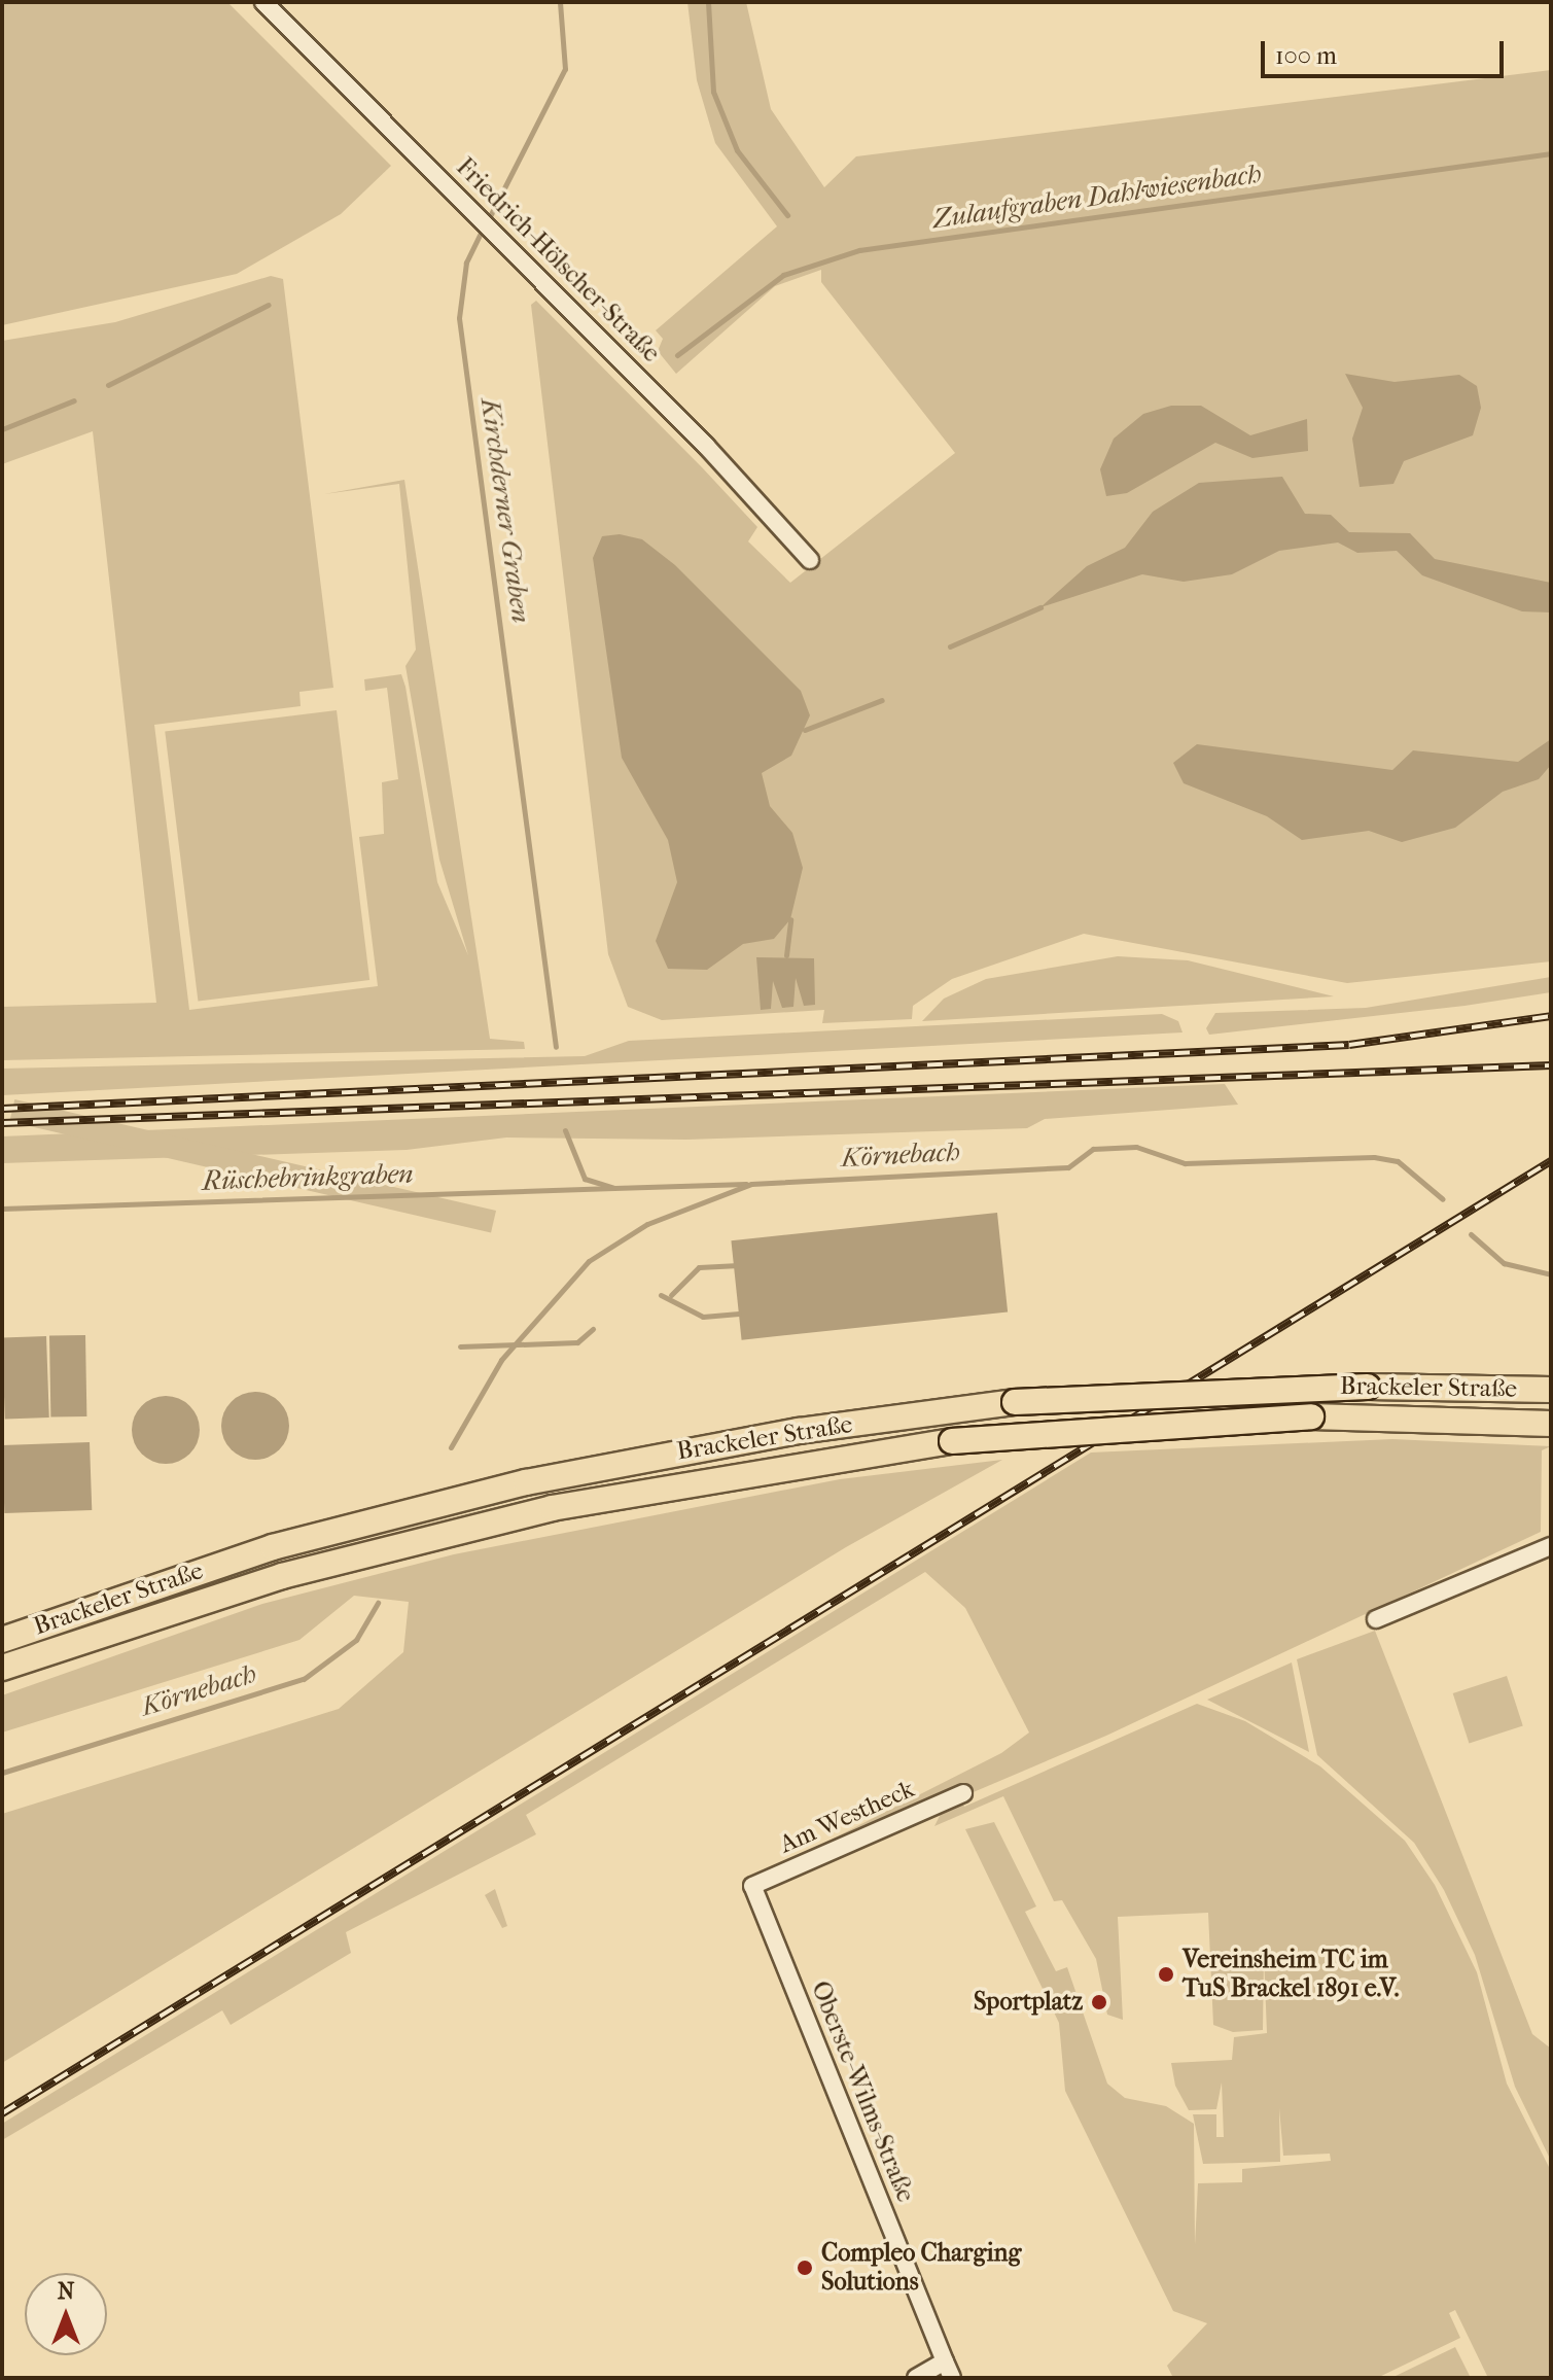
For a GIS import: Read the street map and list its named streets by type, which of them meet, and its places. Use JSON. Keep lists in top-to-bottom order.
{
  "streets": {
    "highway": ["Brackeler Straße"],
    "street": ["Friedrich-Hölscher-Straße", "Am Westheck", "Oberste-Wilms-Straße"]
  },
  "crossings": [
    ["Am Westheck", "Oberste-Wilms-Straße"]
  ],
  "water": [
    "Zulaufgraben Dahlwiesenbach",
    "Kirchderner Graben",
    "Körnebach",
    "Rüschebrinkgraben"
  ],
  "places": ["Vereinsheim TC im TuS Brackel 1891 e.V.", "Sportplatz", "Compleo Charging Solutions"],
  "scale_bar": "100 m",
  "north": "top"
}
